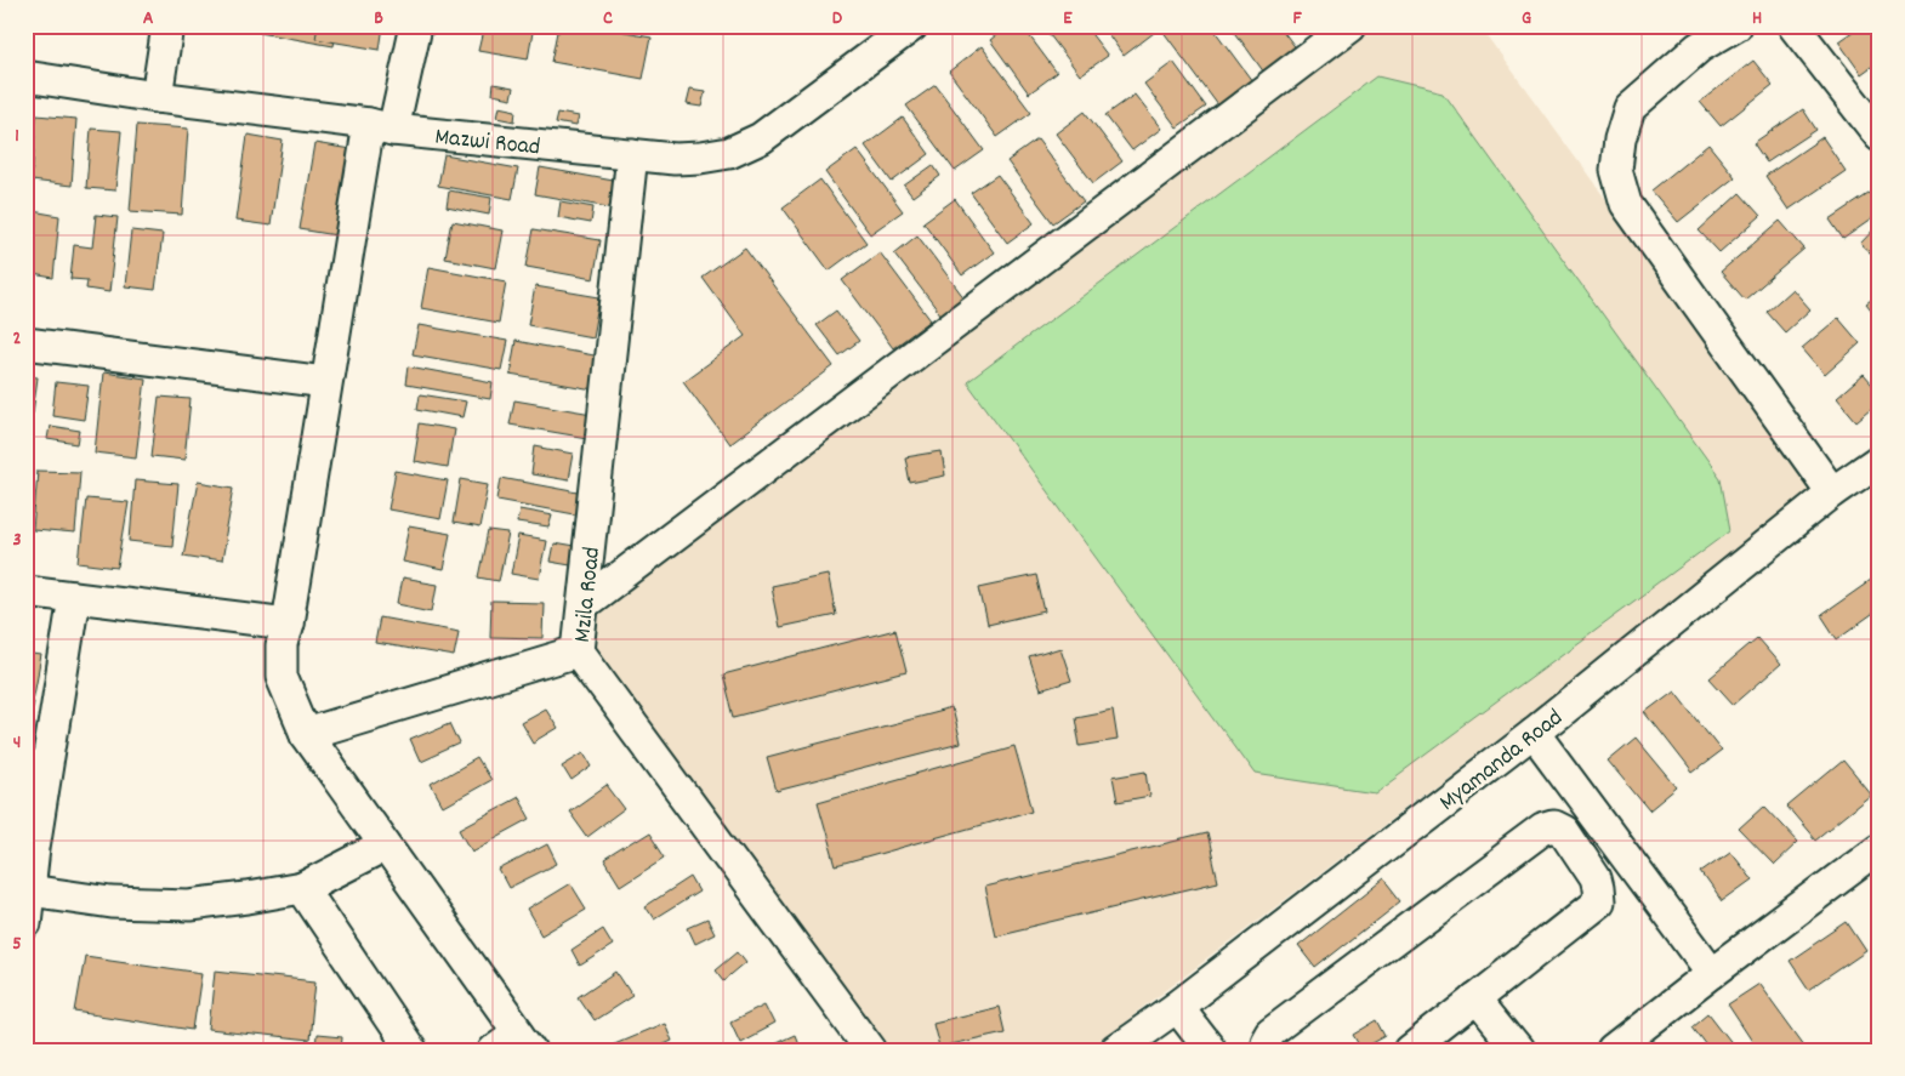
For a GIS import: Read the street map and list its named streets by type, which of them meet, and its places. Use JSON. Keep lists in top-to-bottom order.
{
  "streets": {
    "street": ["Mazwi Road", "Mzila Road", "Myamanda Road"]
  },
  "crossings": [
    ["Mazwi Road", "Mzila Road"]
  ],
  "grid": {
    "columns": [
      "A",
      "B",
      "C",
      "D",
      "E",
      "F",
      "G",
      "H"
    ],
    "rows": [
      "1",
      "2",
      "3",
      "4",
      "5"
    ]
  }
}
